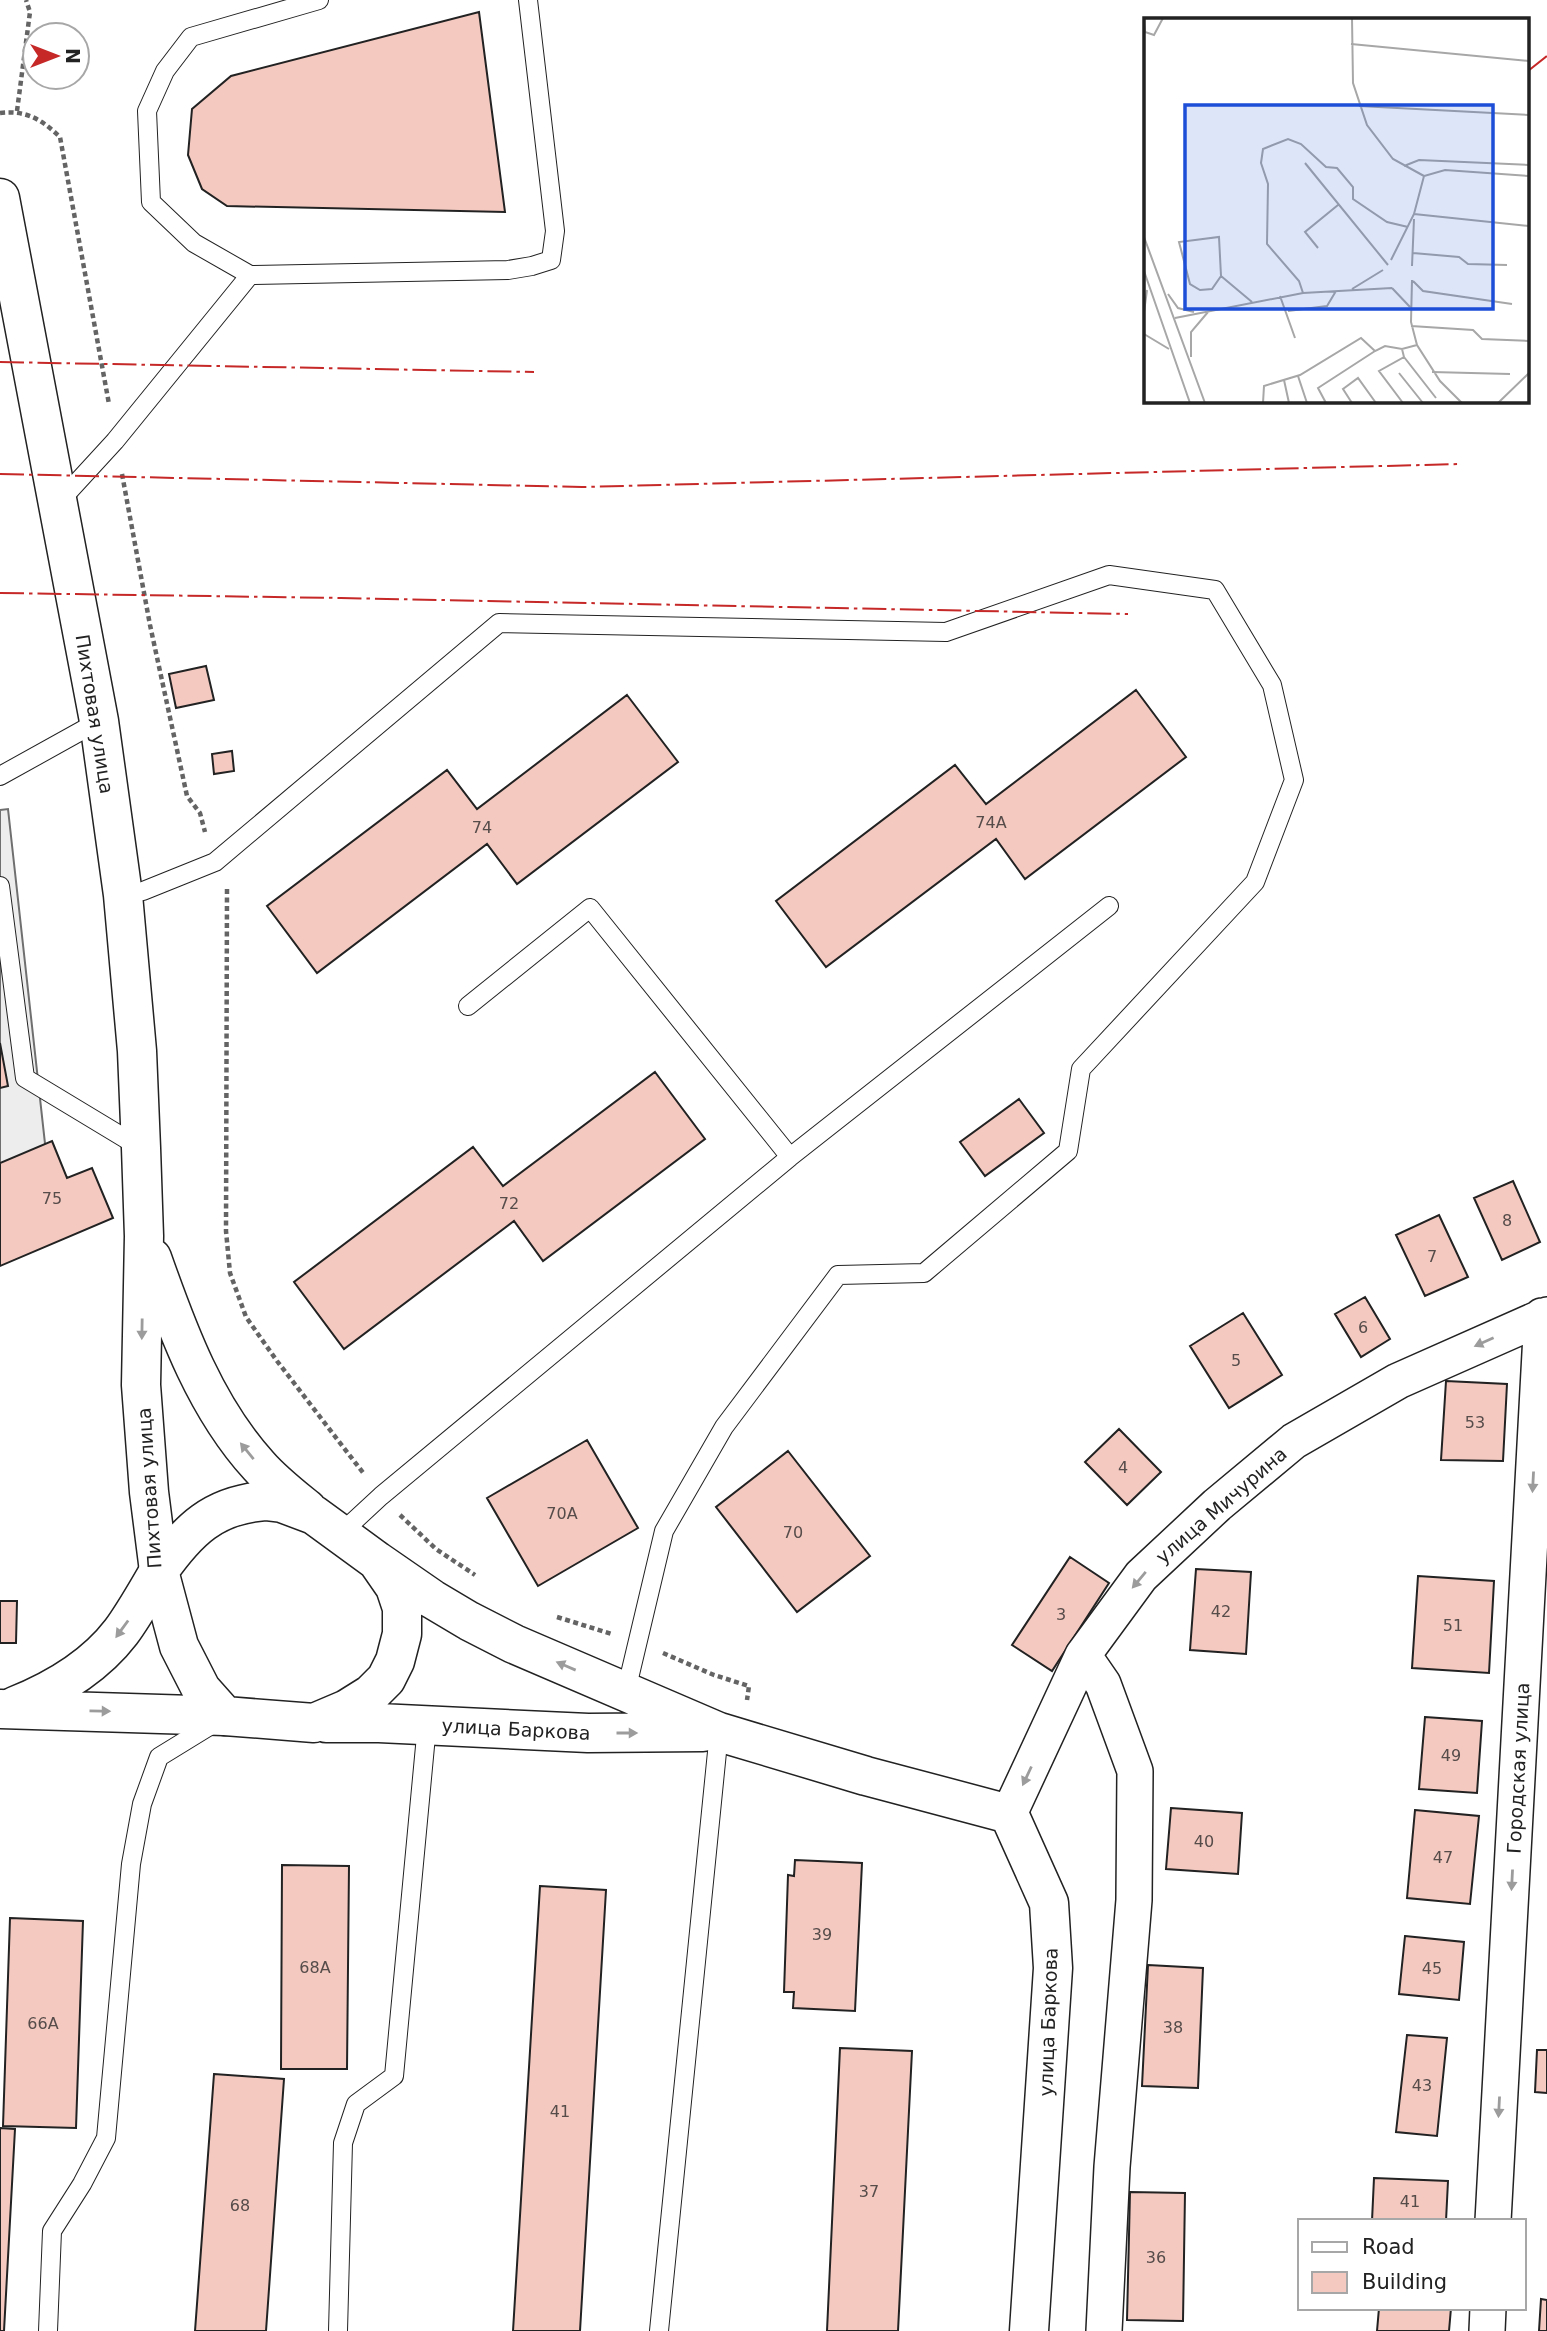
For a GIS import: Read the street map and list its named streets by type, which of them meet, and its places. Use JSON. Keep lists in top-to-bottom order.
{
  "streets": {
    "main road": ["Пихтовая улица", "улица Баркова"],
    "street": ["улица Мичурина", "Городская улица"]
  },
  "crossings": [
    ["Пихтовая улица", "улица Баркова"],
    ["улица Мичурина", "улица Баркова"],
    ["улица Мичурина", "Городская улица"]
  ],
  "one_way": ["улица Мичурина", "Городская улица"],
  "house_numbers": [
    "74А",
    "74",
    "75",
    "72",
    "8",
    "7",
    "6",
    "5",
    "53",
    "4",
    "70А",
    "70",
    "42",
    "3",
    "51",
    "49",
    "40",
    "47",
    "39",
    "68А",
    "45",
    "66А",
    "38",
    "43",
    "41",
    "37",
    "41",
    "68",
    "36"
  ],
  "legend": ["Road", "Building"],
  "north": "right"
}
